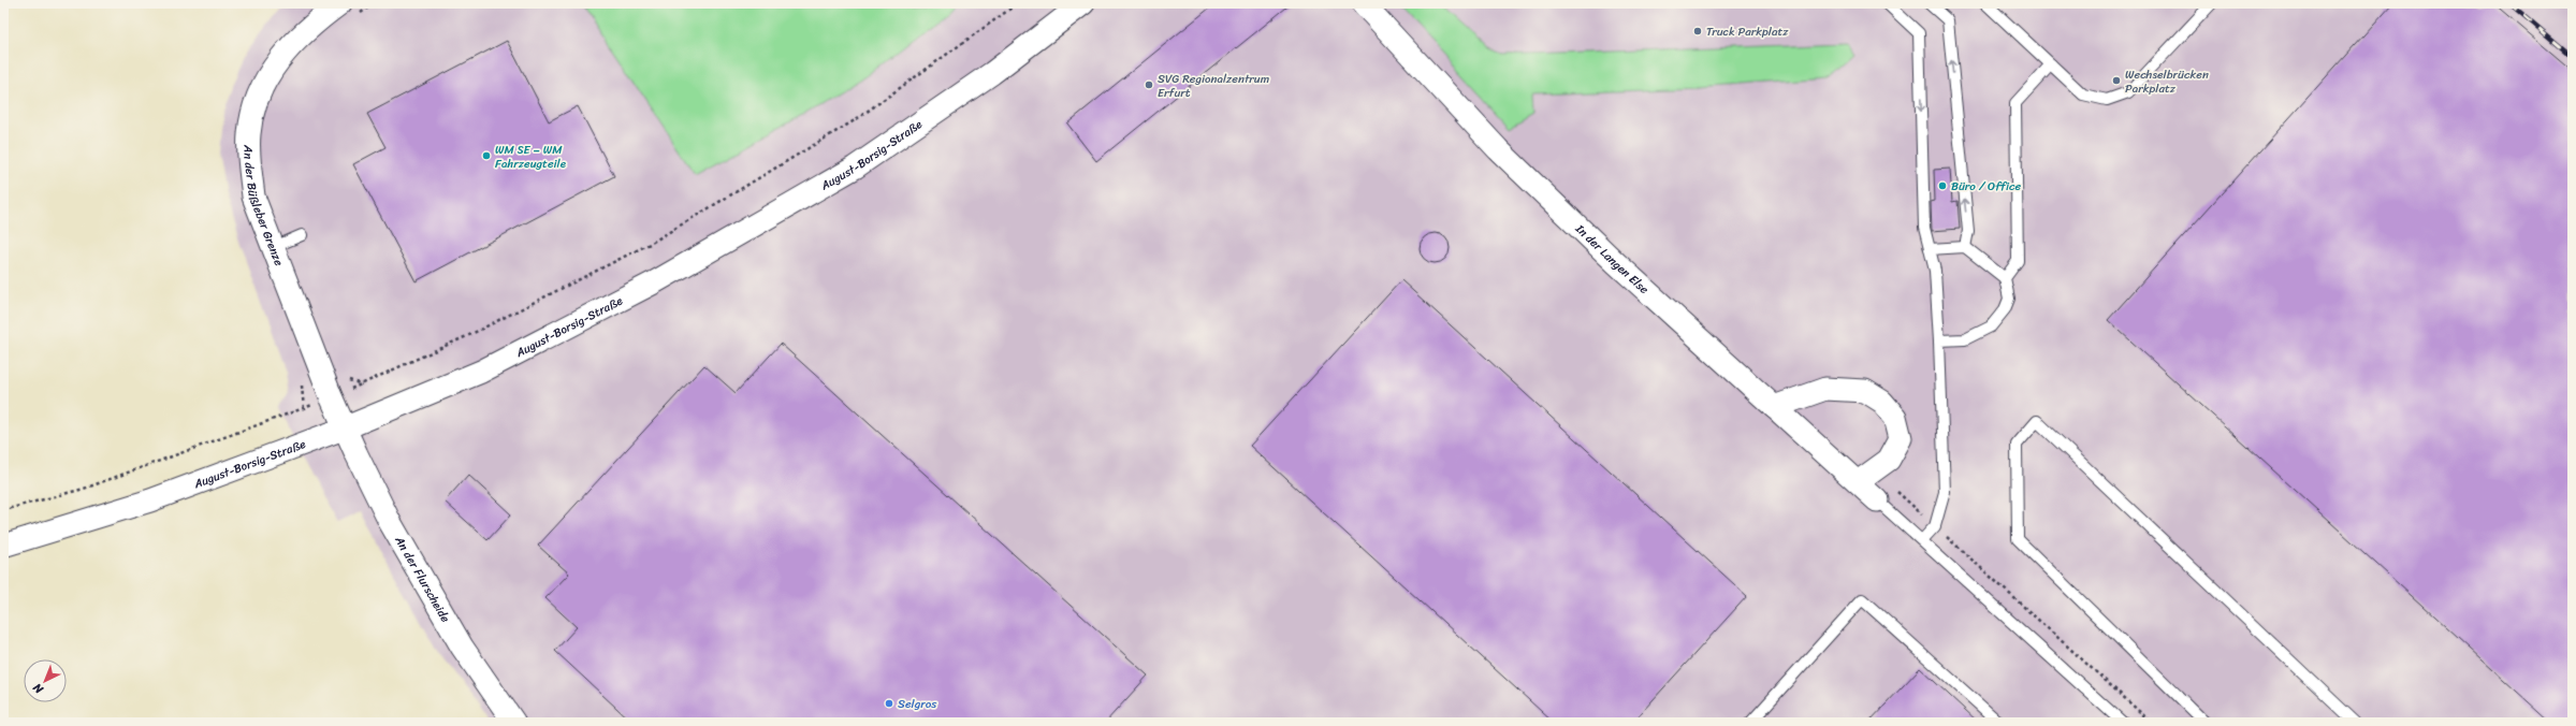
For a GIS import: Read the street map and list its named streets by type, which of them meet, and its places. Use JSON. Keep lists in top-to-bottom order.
{
  "streets": {
    "street": [
      "August-Borsig-Straße",
      "An der Büßleber Grenze",
      "In der Langen Else",
      "An der Flurscheide"
    ]
  },
  "crossings": [
    ["August-Borsig-Straße", "An der Büßleber Grenze"],
    ["August-Borsig-Straße", "An der Flurscheide"],
    ["An der Büßleber Grenze", "An der Flurscheide"]
  ],
  "places": [
    "Truck Parkplatz",
    "Wechselbrücken Parkplatz",
    "SVG Regionalzentrum Erfurt",
    "WM SE – WM Fahrzeugteile",
    "Büro / Office",
    "Selgros"
  ],
  "north": "bottom left"
}
